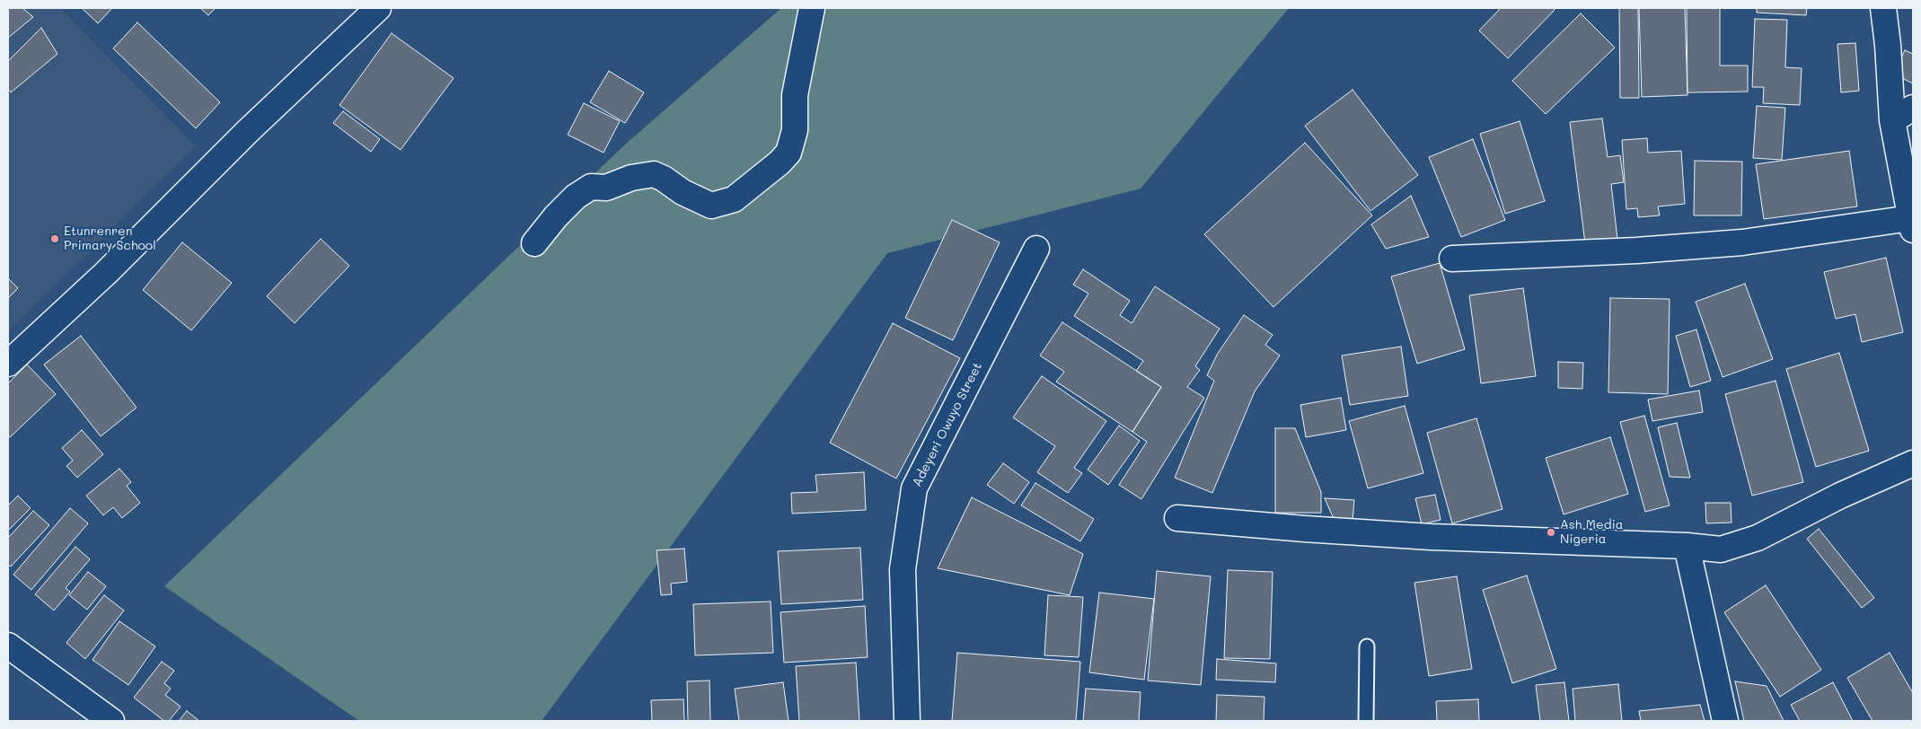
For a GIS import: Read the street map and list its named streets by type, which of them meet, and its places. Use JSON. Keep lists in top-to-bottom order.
{
  "streets": {
    "street": ["Adeyeri Owuyo Street"]
  },
  "places": ["Etunrenren Primary School", "Ash Media Nigeria"]
}
